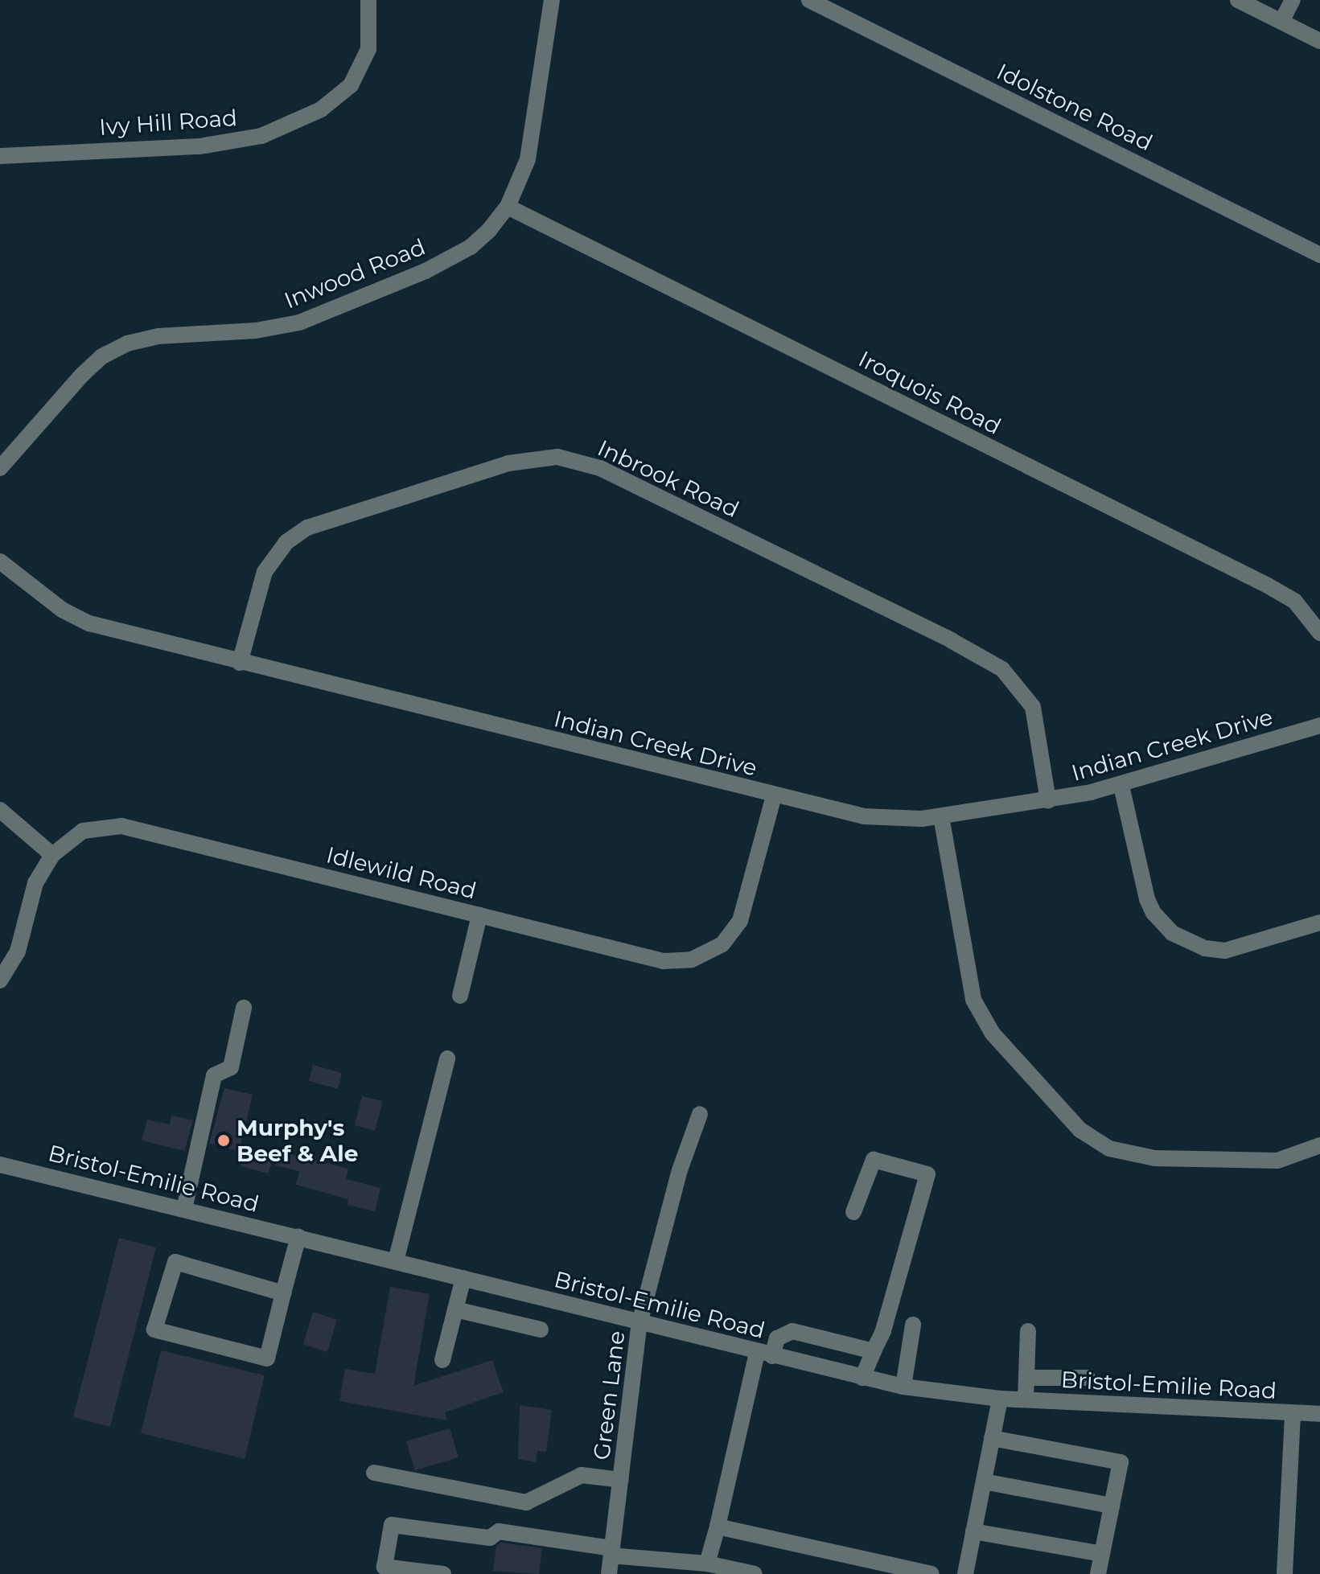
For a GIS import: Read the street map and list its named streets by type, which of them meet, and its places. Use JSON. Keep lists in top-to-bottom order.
{
  "streets": {
    "street": [
      "Idolstone Road",
      "Ivy Hill Road",
      "Inwood Road",
      "Iroquois Road",
      "Inbrook Road",
      "Indian Creek Drive",
      "Idlewild Road",
      "Bristol-Emilie Road",
      "Green Lane"
    ]
  },
  "crossings": [
    ["Inwood Road", "Iroquois Road"],
    ["Inbrook Road", "Indian Creek Drive"],
    ["Indian Creek Drive", "Idlewild Road"],
    ["Bristol-Emilie Road", "Green Lane"]
  ],
  "places": ["Murphy's Beef & Ale"]
}
